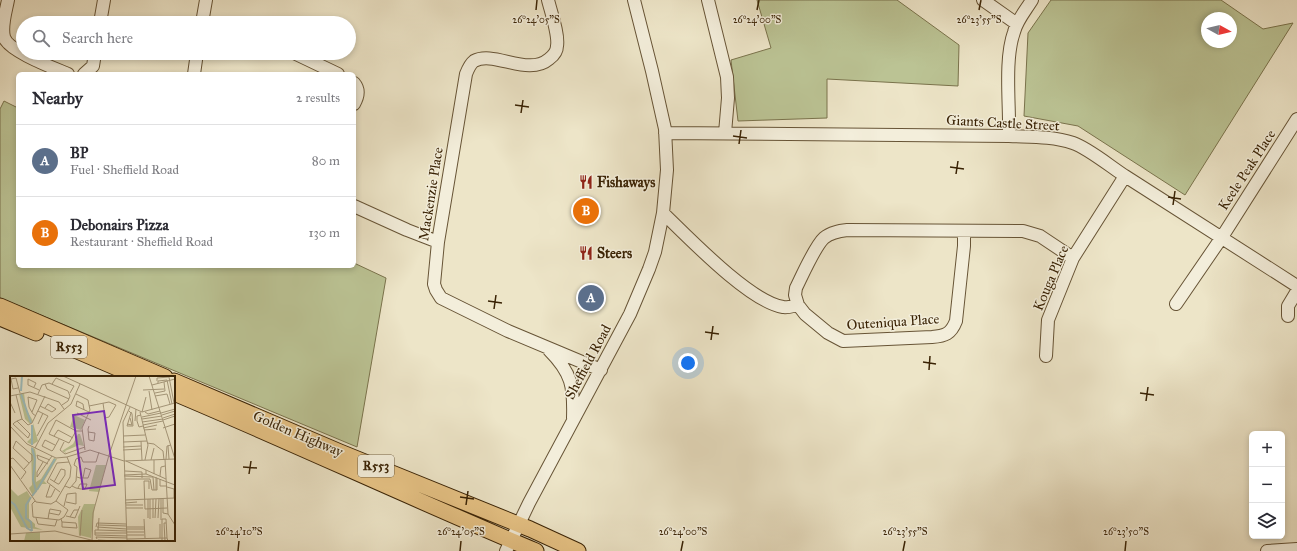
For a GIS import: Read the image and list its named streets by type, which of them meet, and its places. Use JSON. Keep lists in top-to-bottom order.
{
  "streets": {
    "main road": ["R553", "Golden Highway"],
    "street": [
      "Giants Castle Street",
      "Keele Peak Place",
      "Mackenzie Place",
      "Kouga Place",
      "Outeniqua Place",
      "Sheffield Road"
    ]
  },
  "crossings": [
    ["Giants Castle Street", "Keele Peak Place"],
    ["Giants Castle Street", "Kouga Place"],
    ["Giants Castle Street", "Sheffield Road"],
    ["Mackenzie Place", "Sheffield Road"],
    ["Sheffield Road", "Golden Highway"]
  ],
  "places": {
    "restaurant": ["Fishaways", "Steers"]
  },
  "north": "right",
  "page": {
    "search": "Search here",
    "heading": ["Nearby", "2 results"],
    "list": [
      {
        "mark": "A",
        "name": "BP",
        "note": "Fuel · Sheffield Road",
        "value": "80 m"
      },
      {
        "mark": "B",
        "name": "Debonairs Pizza",
        "note": "Restaurant · Sheffield Road",
        "value": "130 m"
      }
    ],
    "pins": ["B", "A"],
    "map_buttons": ["+", "−"]
  },
  "coordinates": [
    "26°24'05\"S",
    "26°24'00\"S",
    "26°23'55\"S",
    "26°24'10\"S",
    "26°23'50\"S"
  ]
}
